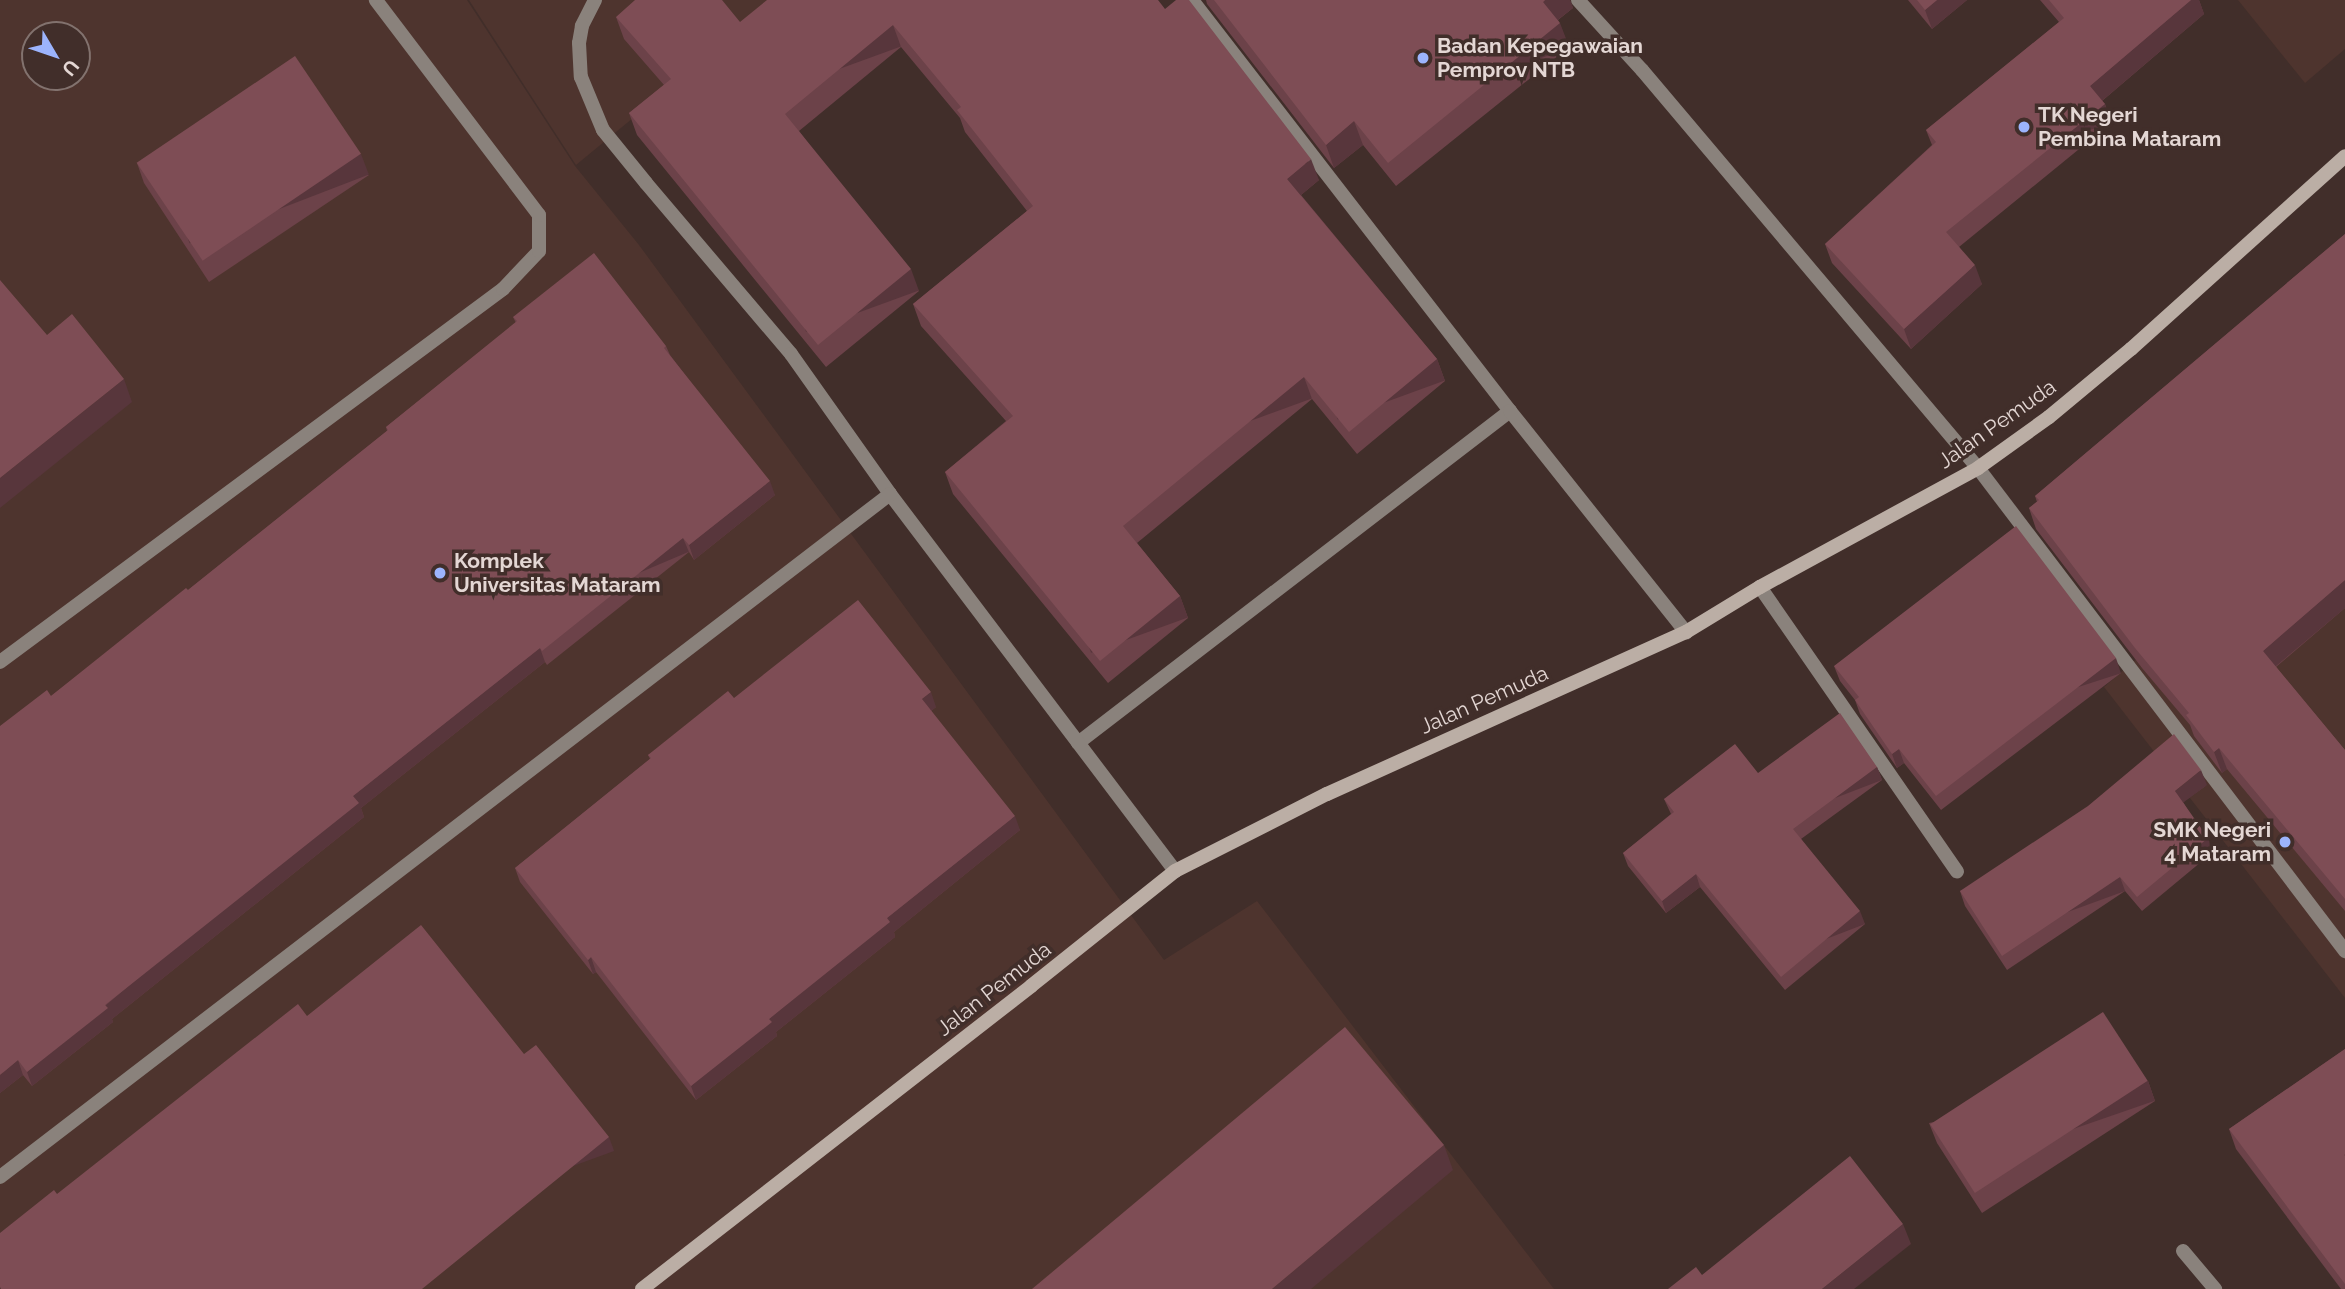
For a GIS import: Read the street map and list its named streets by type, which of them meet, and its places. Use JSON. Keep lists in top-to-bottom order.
{
  "streets": {
    "street": ["Jalan Pemuda"]
  },
  "places": [
    "Badan Kepegawaian Pemprov NTB",
    "TK Negeri Pembina Mataram",
    "Komplek Universitas Mataram",
    "SMK Negeri 4 Mataram"
  ],
  "north": "bottom right"
}
